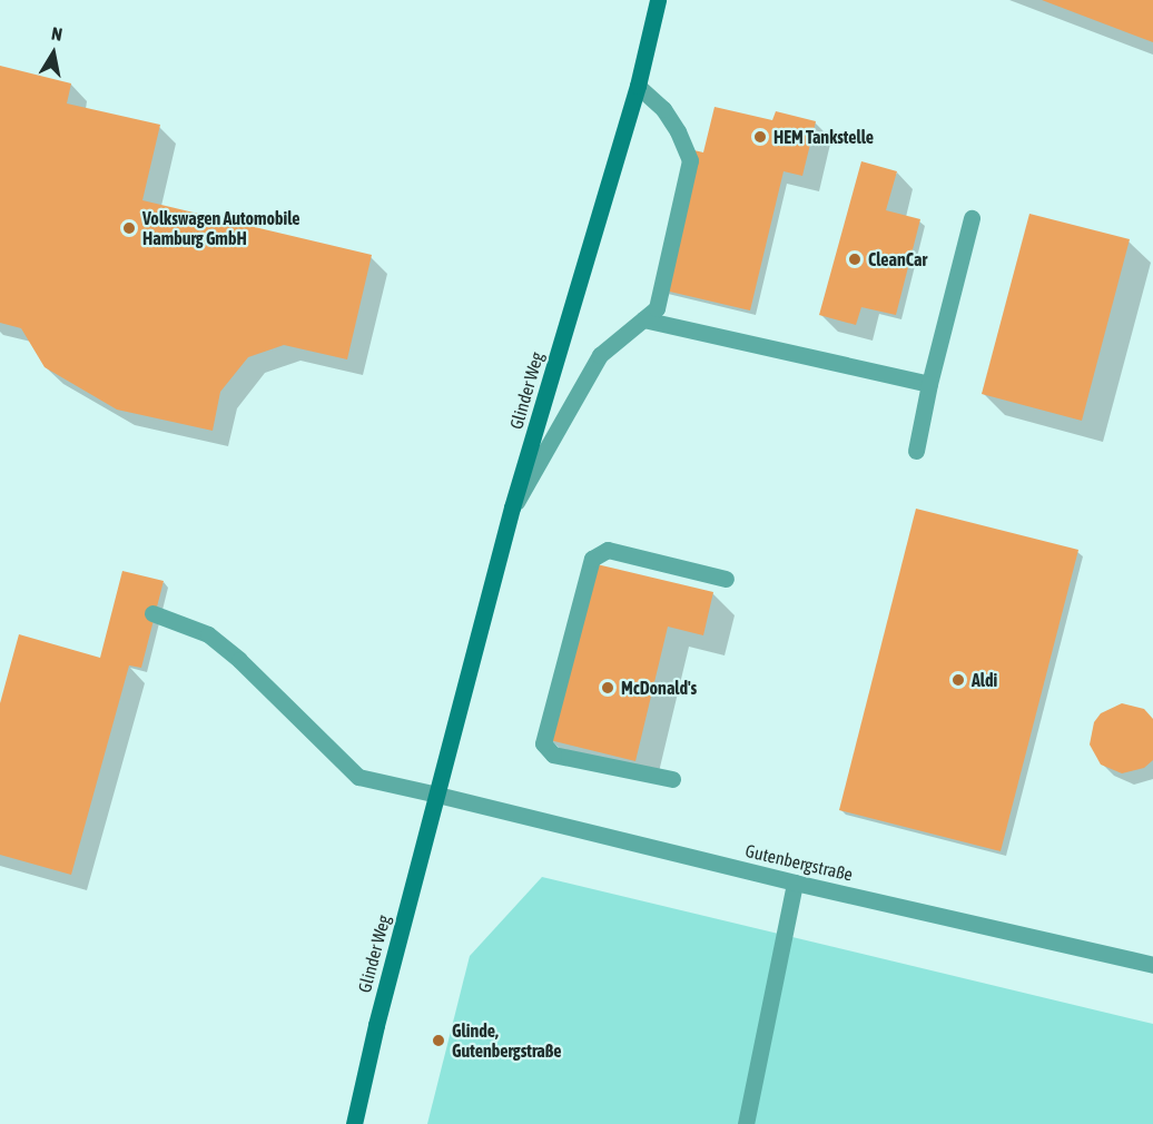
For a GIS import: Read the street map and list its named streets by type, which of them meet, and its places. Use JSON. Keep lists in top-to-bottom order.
{
  "streets": {
    "main road": ["Glinder Weg"],
    "street": ["Gutenbergstraße"]
  },
  "crossings": [
    ["Glinder Weg", "Gutenbergstraße"]
  ],
  "places": [
    "HEM Tankstelle",
    "Volkswagen Automobile Hamburg GmbH",
    "CleanCar",
    "Aldi",
    "McDonald's",
    "Glinde, Gutenbergstraße"
  ],
  "north": "top"
}
